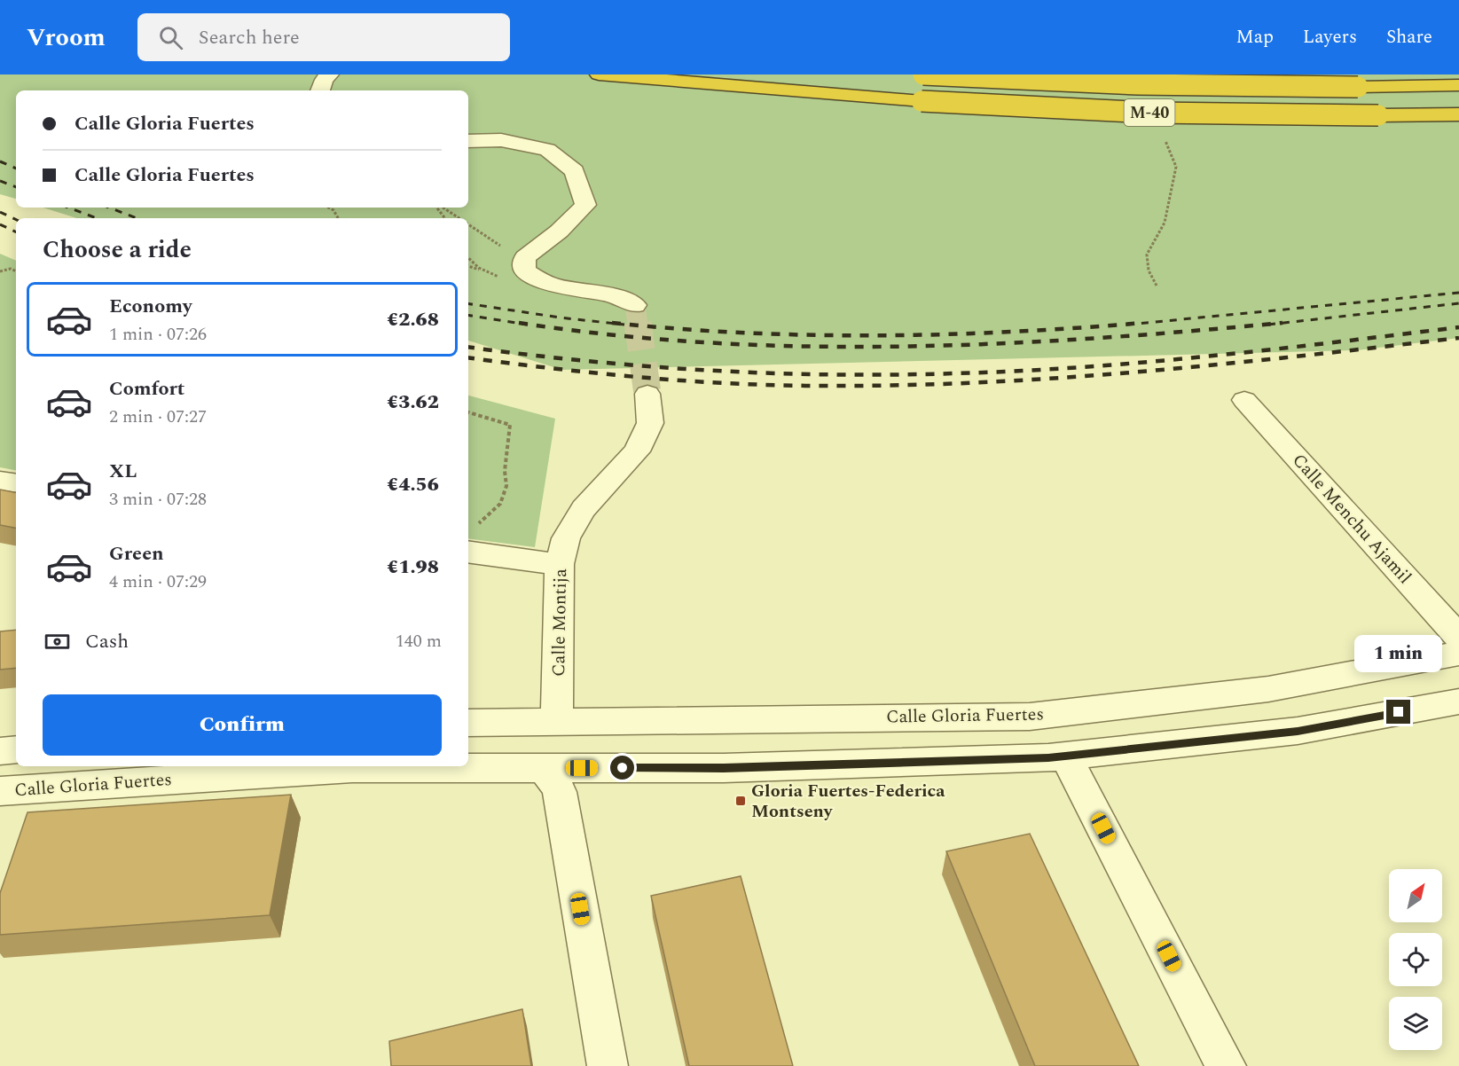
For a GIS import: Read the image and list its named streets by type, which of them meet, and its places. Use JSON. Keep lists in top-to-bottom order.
{
  "streets": {
    "highway": ["M-40"],
    "street": ["Calle Menchu Ajamil", "Calle Montija", "Calle Gloria Fuertes"]
  },
  "crossings": [
    ["Calle Montija", "Calle Gloria Fuertes"]
  ],
  "places": {
    "transit": ["Gloria Fuertes-Federica Montseny"]
  },
  "north": "top right",
  "page": {
    "header": "Vroom",
    "search": "Search here",
    "nav": ["Map", "Layers", "Share"],
    "banner": ["Calle Gloria Fuertes", "Calle Gloria Fuertes"],
    "heading": "Choose a ride",
    "list": [
      {
        "name": "Economy",
        "note": "1 min · 07:26",
        "value": "€2.68"
      },
      {
        "name": "Comfort",
        "note": "2 min · 07:27",
        "value": "€3.62"
      },
      {
        "name": "XL",
        "note": "3 min · 07:28",
        "value": "€4.56"
      },
      {
        "name": "Green",
        "note": "4 min · 07:29",
        "value": "€1.98"
      }
    ],
    "pay": ["Cash", "140 m"],
    "bubble": "1 min",
    "buttons": "Confirm"
  }
}
